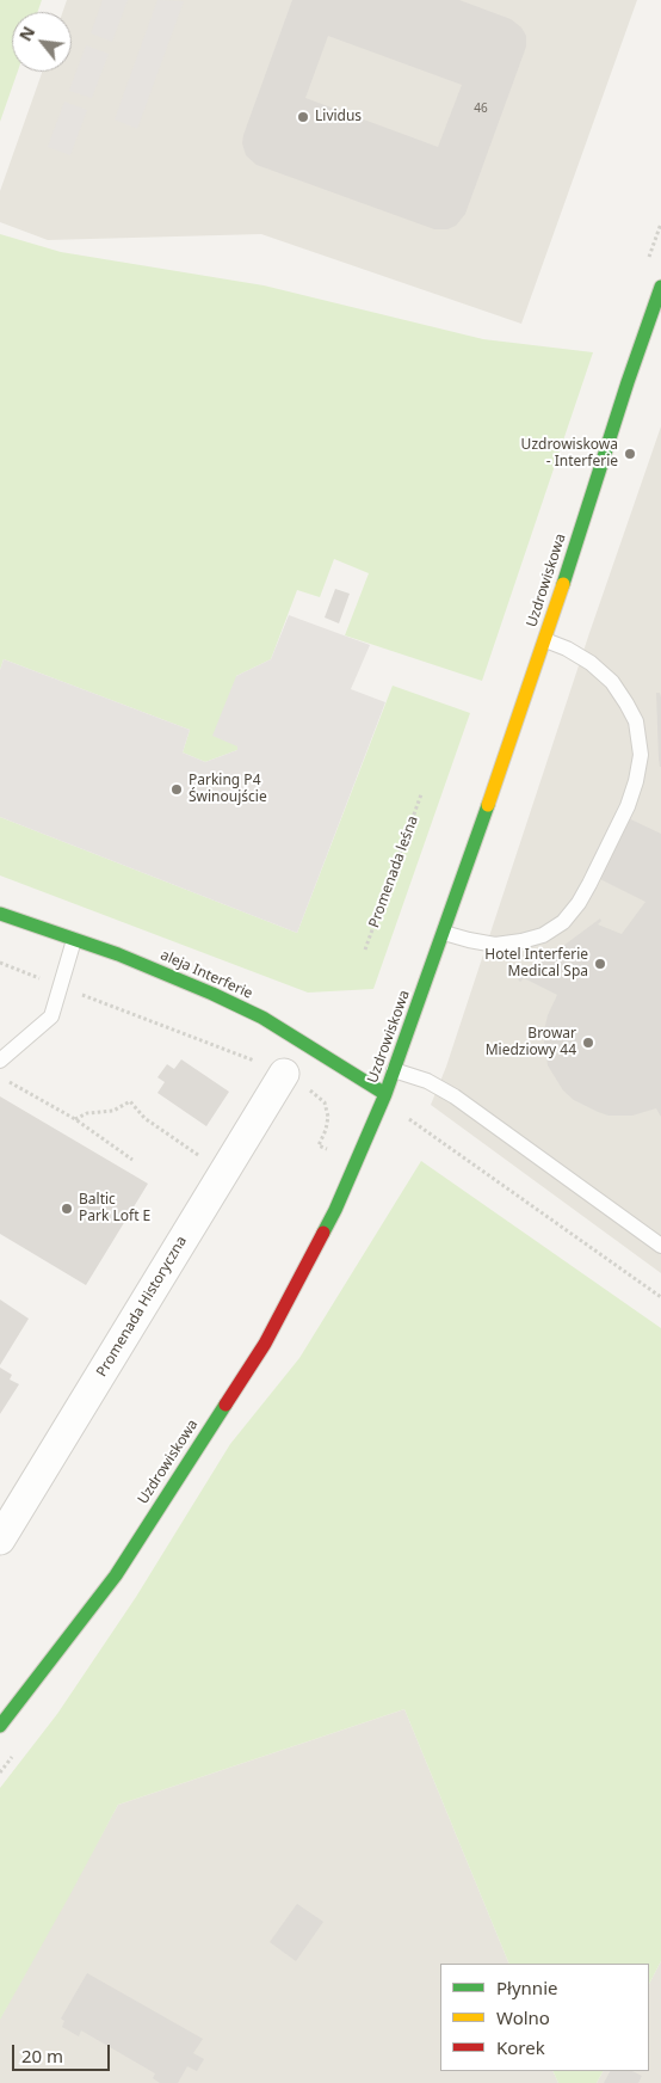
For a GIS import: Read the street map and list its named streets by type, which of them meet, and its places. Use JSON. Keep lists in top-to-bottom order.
{
  "streets": {
    "street": ["Uzdrowiskowa", "aleja Interferie", "Promenada Historyczna"],
    "path": ["Promenada leśna"]
  },
  "crossings": [
    ["Uzdrowiskowa", "aleja Interferie"]
  ],
  "places": [
    "Lividus",
    "Uzdrowiskowa - Interferie",
    "Parking P4 Świnoujście",
    "Hotel Interferie Medical Spa",
    "Browar Miedziowy 44",
    "Baltic Park Loft E"
  ],
  "house_numbers": ["46"],
  "legend": ["Płynnie", "Wolno", "Korek"],
  "scale_bar": "20 m",
  "north": "top left"
}
